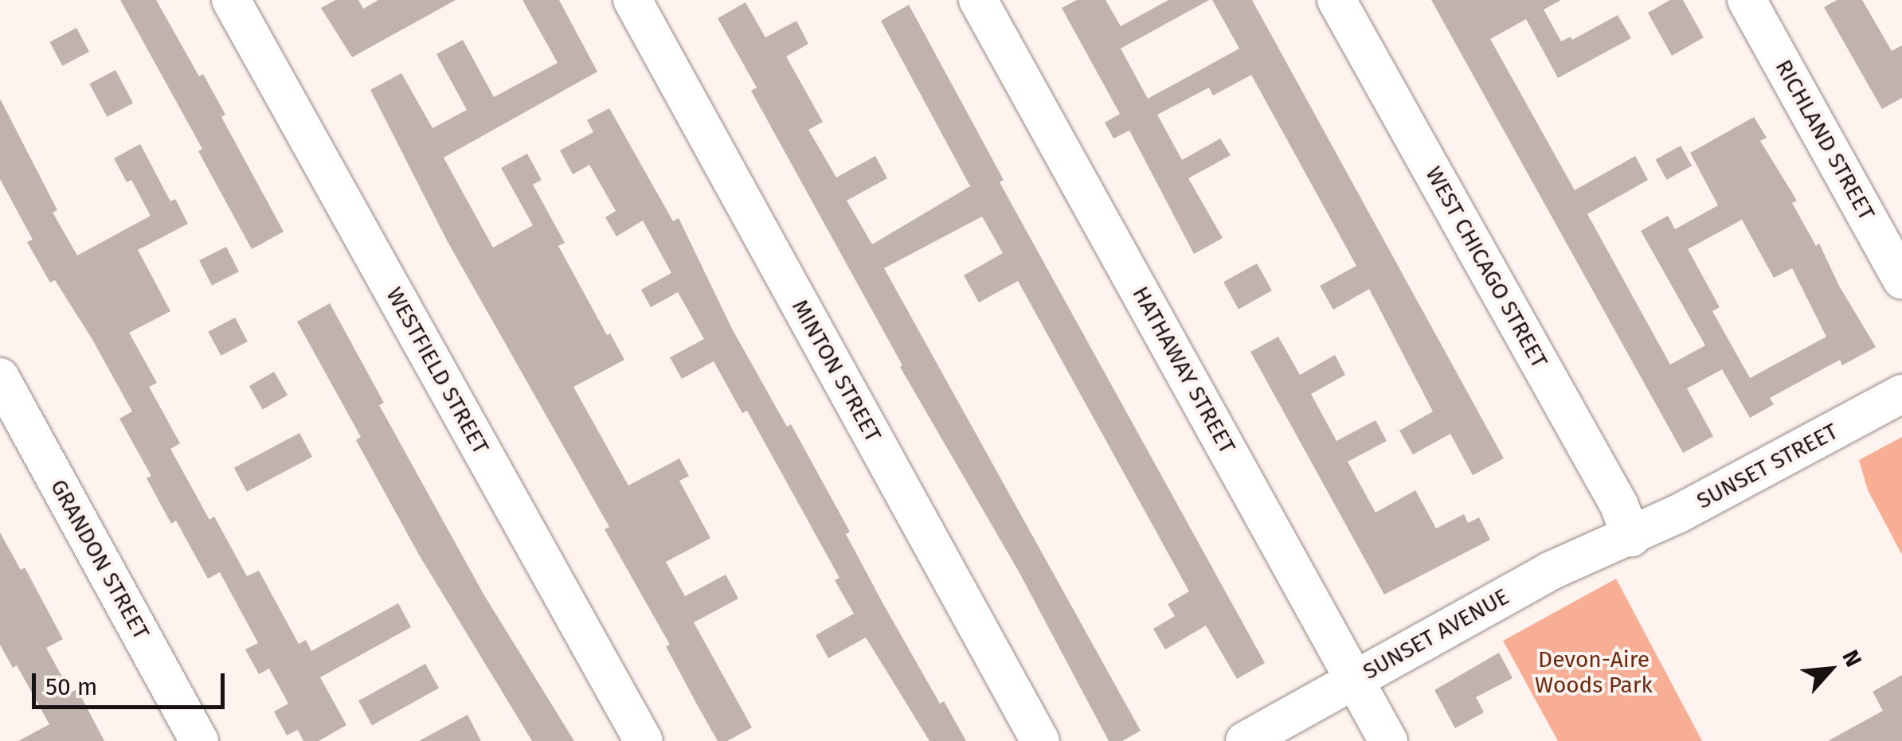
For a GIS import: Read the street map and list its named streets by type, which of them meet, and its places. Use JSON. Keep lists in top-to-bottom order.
{
  "streets": {
    "street": [
      "RICHLAND STREET",
      "WEST CHICAGO STREET",
      "HATHAWAY STREET",
      "WESTFIELD STREET",
      "MINTON STREET",
      "SUNSET STREET",
      "GRANDON STREET",
      "SUNSET AVENUE"
    ]
  },
  "crossings": [
    ["WEST CHICAGO STREET", "SUNSET STREET"],
    ["WEST CHICAGO STREET", "SUNSET AVENUE"],
    ["HATHAWAY STREET", "SUNSET AVENUE"],
    ["SUNSET STREET", "SUNSET AVENUE"]
  ],
  "parks": ["Devon-Aire Woods Park"],
  "scale_bar": "50 m",
  "north": "top right"
}
